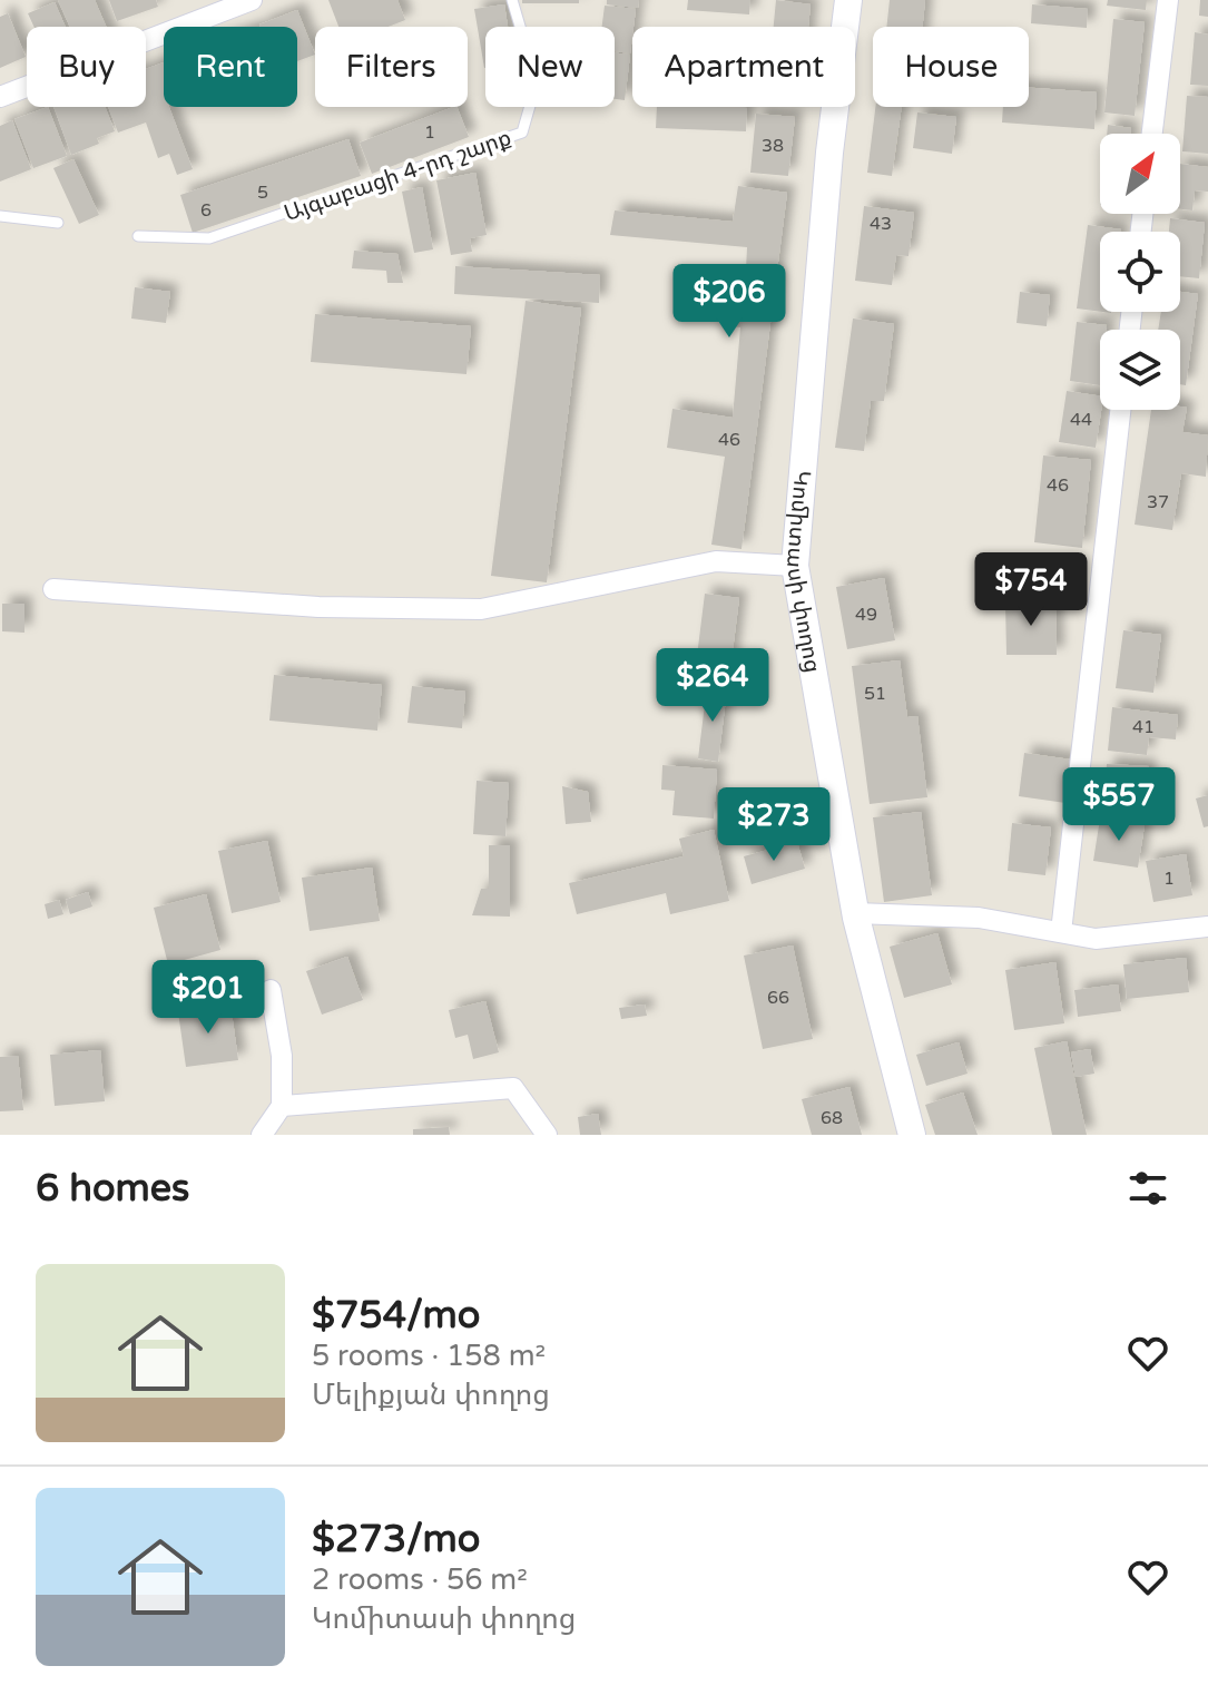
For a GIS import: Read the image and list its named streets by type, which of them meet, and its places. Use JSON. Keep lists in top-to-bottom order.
{
  "streets": {
    "main road": ["Կոմիտասի փողոց"],
    "lane": ["Այգաբացի 4-րդ շարք"]
  },
  "house_numbers": [
    "1",
    "38",
    "5",
    "6",
    "43",
    "44",
    "46",
    "46",
    "37",
    "49",
    "51",
    "41",
    "1",
    "66",
    "68"
  ],
  "north": "top right",
  "page": {
    "chip": [
      "Buy",
      "Rent",
      "Filters",
      "New",
      "Apartment",
      "House"
    ],
    "price": [
      "$206",
      "$754",
      "$264",
      "$557",
      "$273",
      "$201"
    ],
    "heading": "6 homes",
    "list": [
      {
        "name": "$754/mo",
        "note": "5 rooms · 158 m² · Մելիքյան փողոց"
      },
      {
        "name": "$273/mo",
        "note": "2 rooms · 56 m² · Կոմիտասի փողոց"
      }
    ]
  }
}
